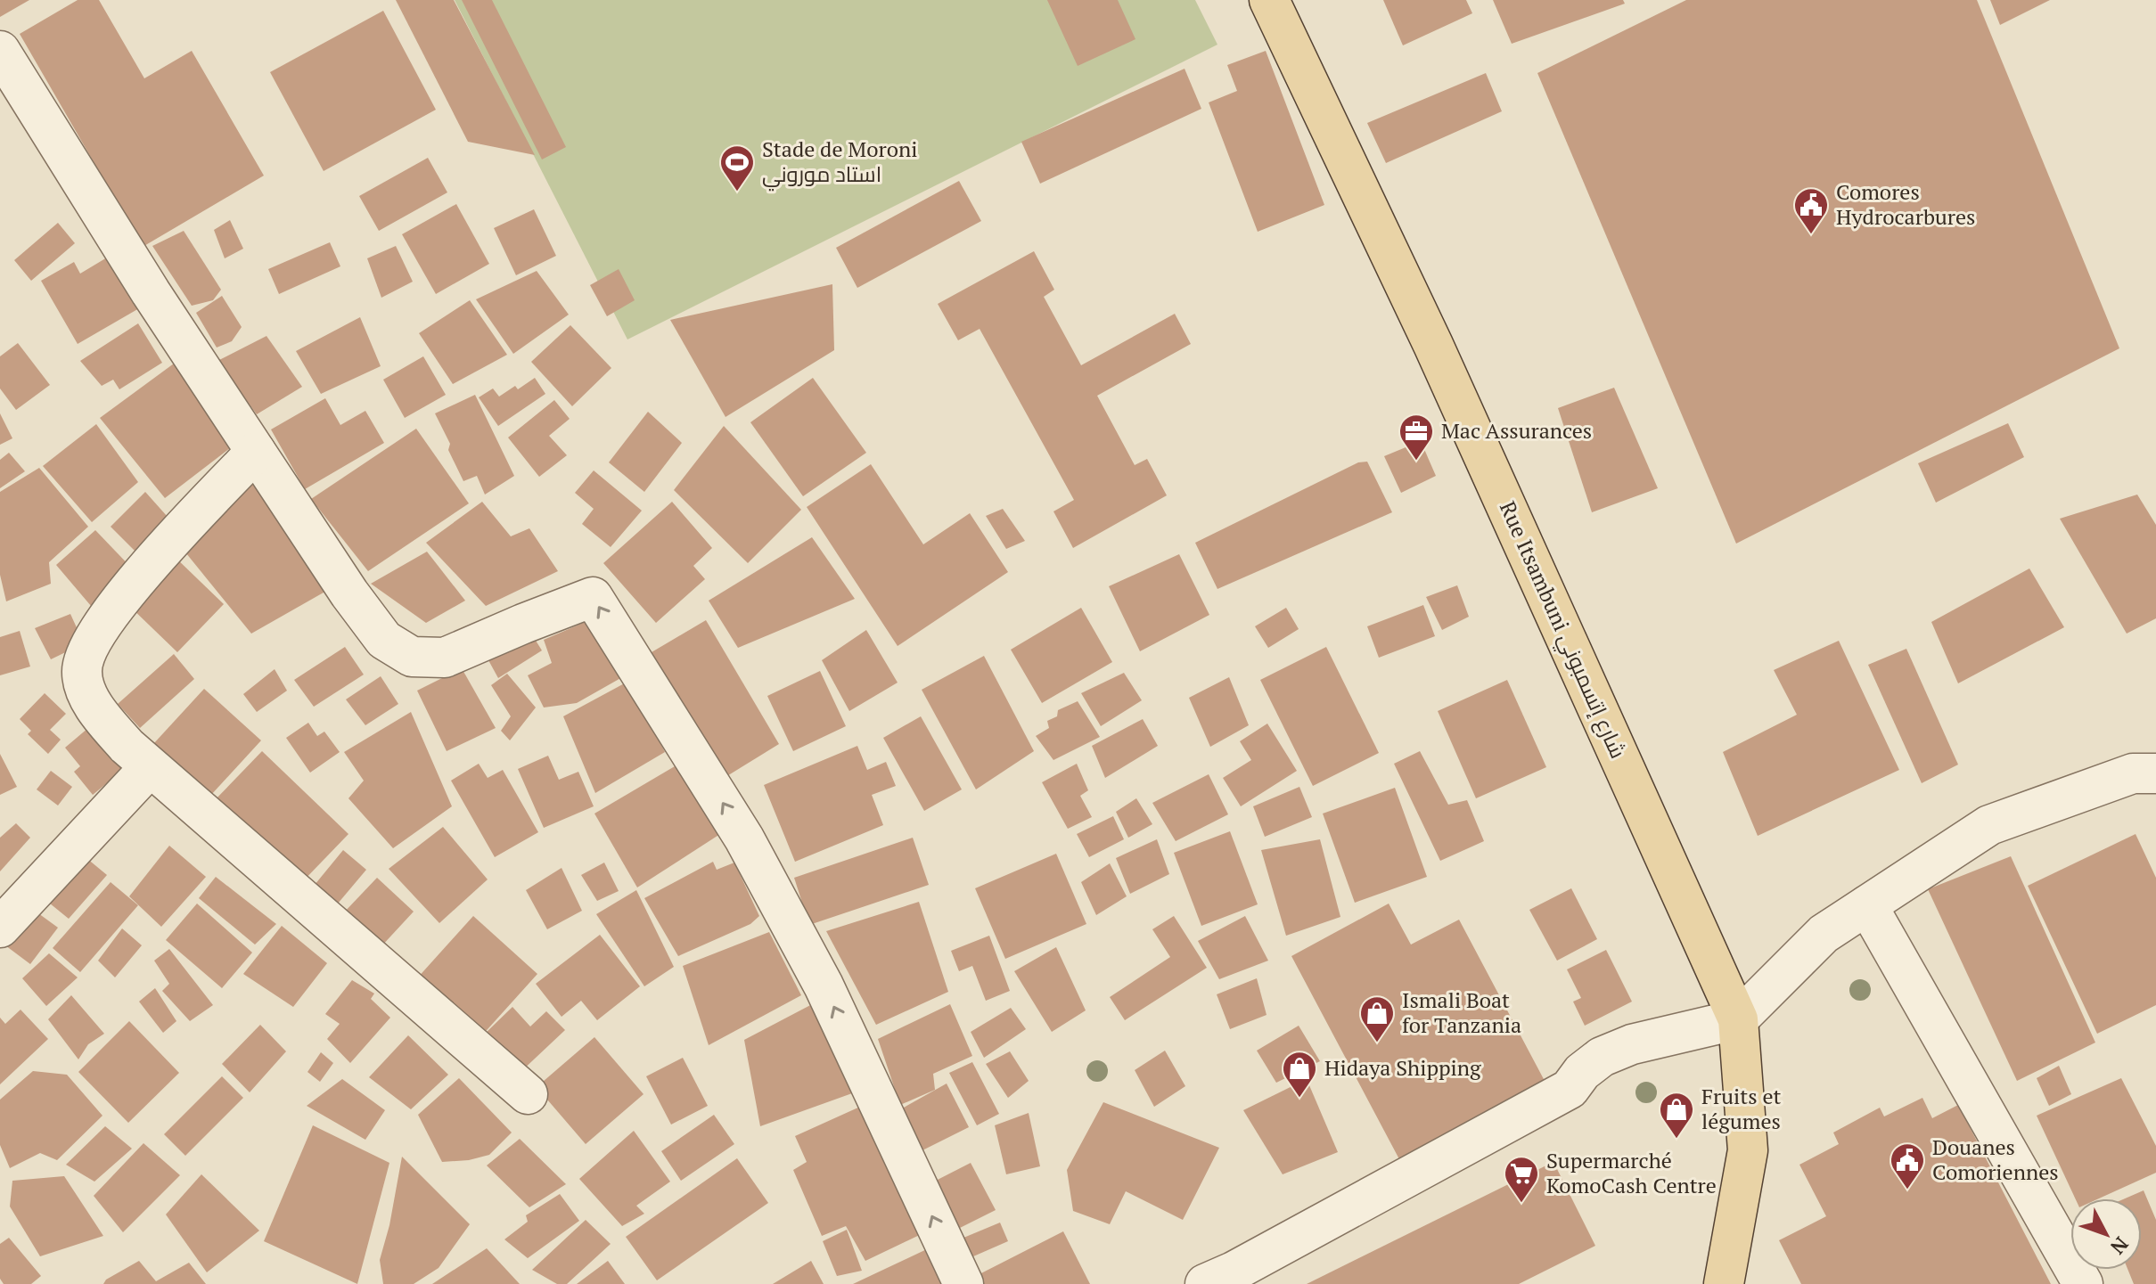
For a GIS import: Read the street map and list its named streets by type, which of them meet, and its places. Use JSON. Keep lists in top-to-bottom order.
{
  "streets": {
    "main road": ["Rue Itsambuni شارع إتسمبوني"]
  },
  "places": {
    "sports": ["Stade de Moroni استاد موروني"],
    "public building": ["Comores Hydrocarbures", "Douanes Comoriennes"],
    "office": ["Mac Assurances"],
    "shop": ["Ismali Boat for Tanzania", "Hidaya Shipping", "Fruits et légumes"],
    "supermarket": ["Supermarché KomoCash Centre"]
  },
  "north": "bottom right"
}
